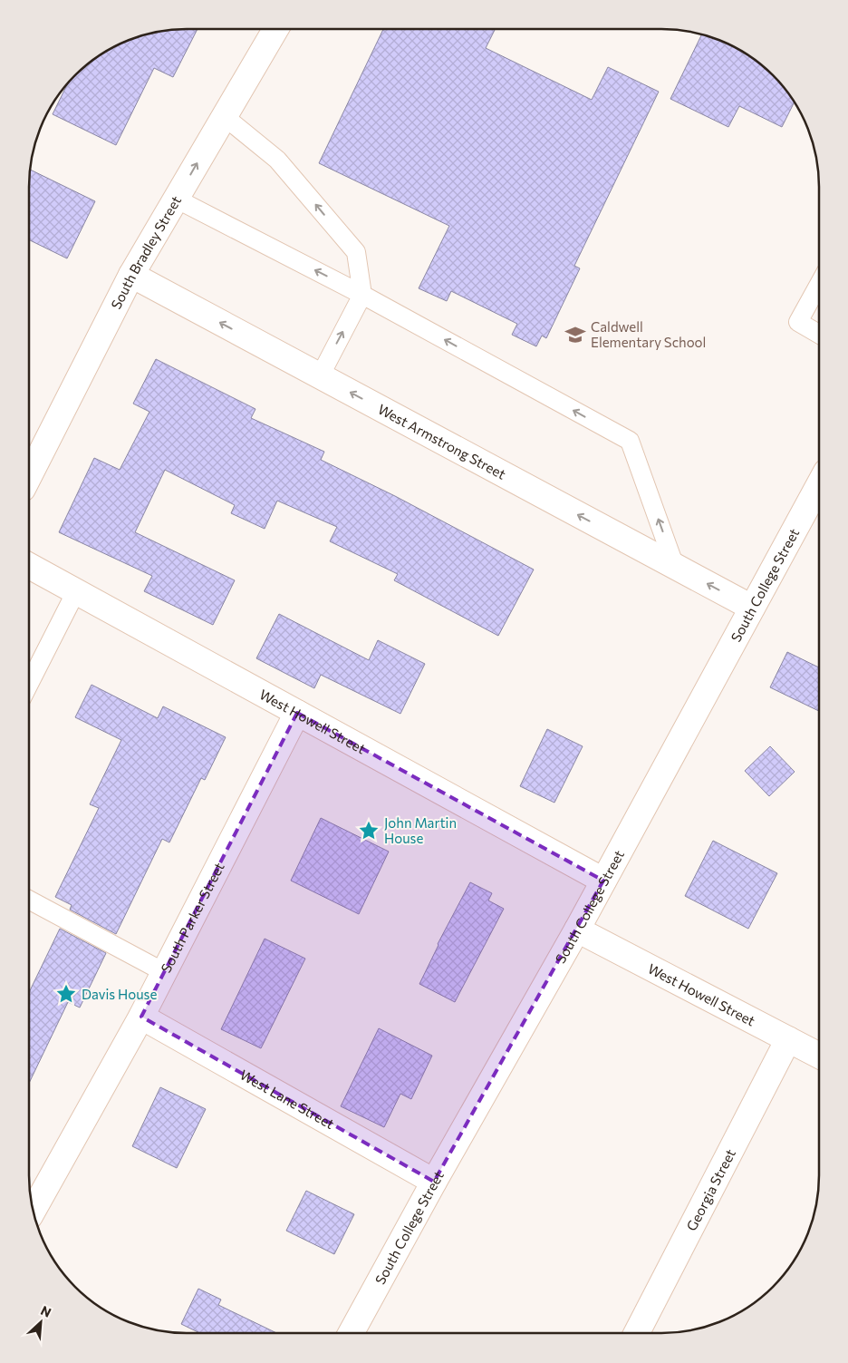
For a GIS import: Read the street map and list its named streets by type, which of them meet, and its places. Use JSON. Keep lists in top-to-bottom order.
{
  "streets": {
    "street": [
      "South Bradley Street",
      "West Armstrong Street",
      "South College Street",
      "West Howell Street",
      "South Parker Street",
      "West Lane Street",
      "Georgia Street"
    ]
  },
  "crossings": [
    ["South Bradley Street", "West Armstrong Street"],
    ["West Armstrong Street", "South College Street"],
    ["South College Street", "West Howell Street"],
    ["South College Street", "West Lane Street"],
    ["West Howell Street", "South Parker Street"],
    ["West Howell Street", "Georgia Street"],
    ["South Parker Street", "West Lane Street"]
  ],
  "one_way": ["West Armstrong Street"],
  "places": {
    "school or university": ["Caldwell Elementary School"],
    "place": ["John Martin House", "Davis House"]
  },
  "north": "top right"
}
